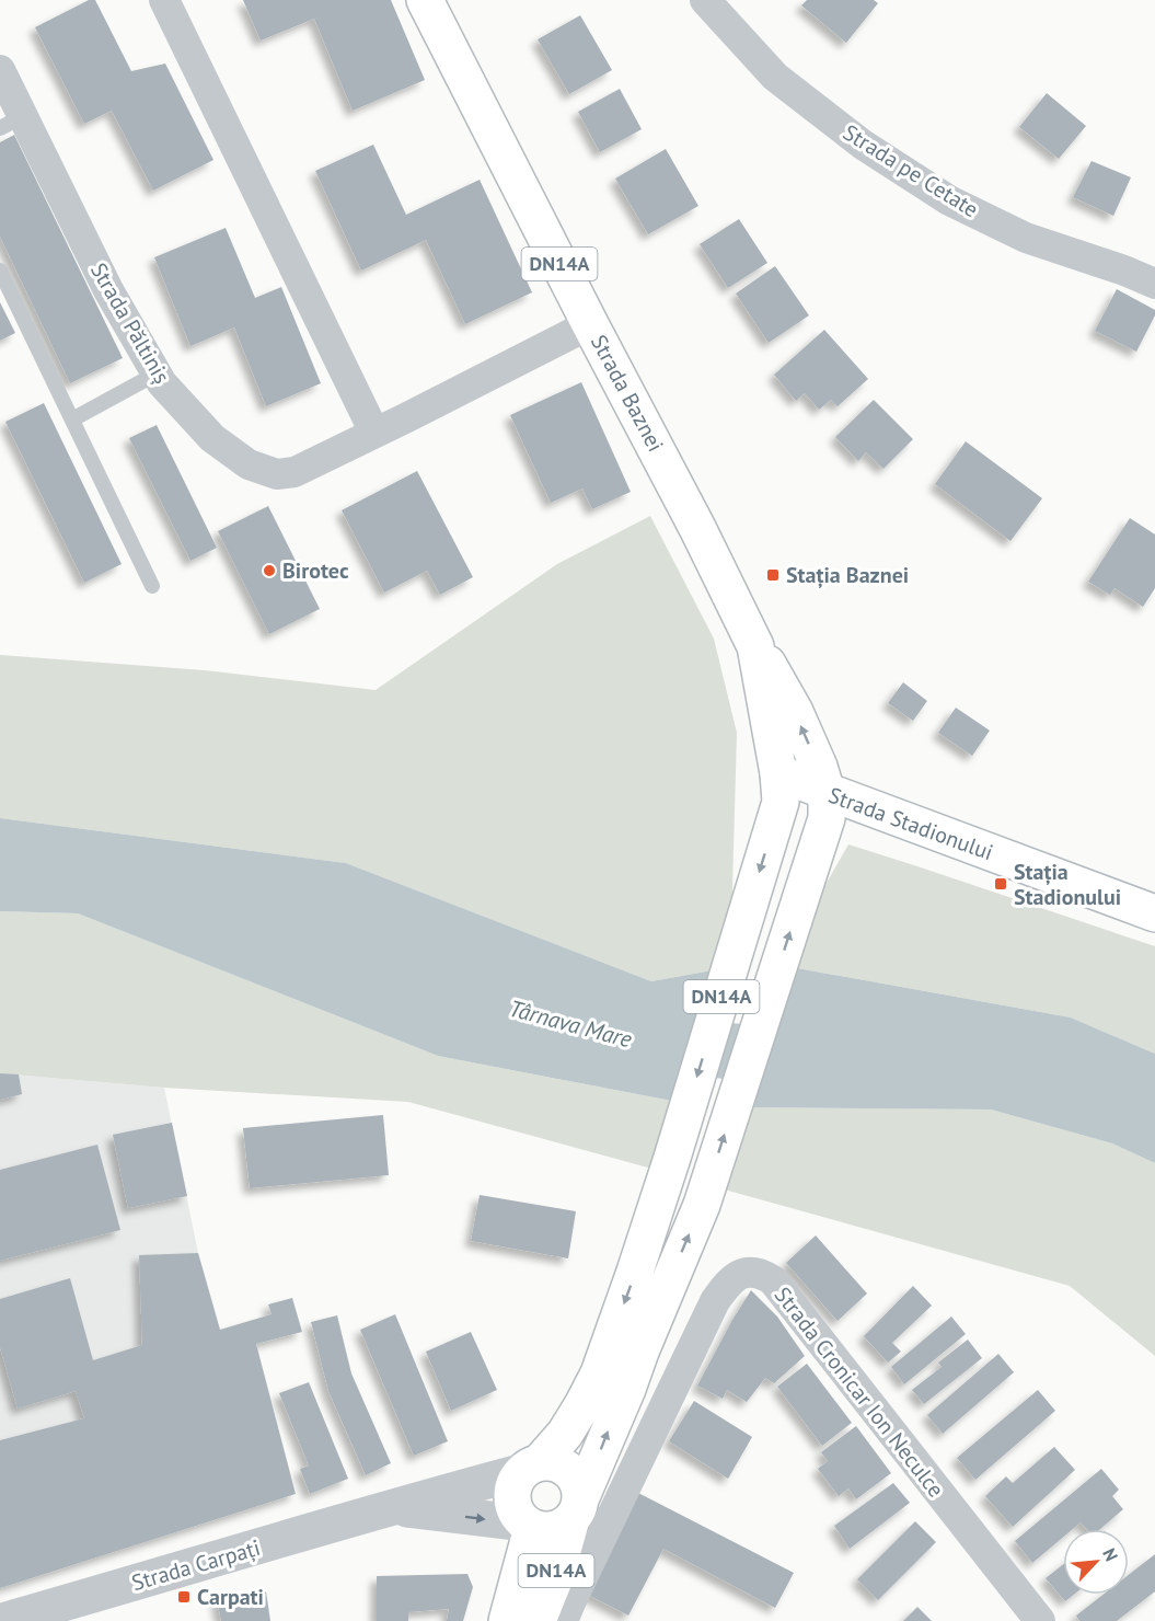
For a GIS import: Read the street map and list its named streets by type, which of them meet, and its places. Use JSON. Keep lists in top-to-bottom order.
{
  "streets": {
    "main road": ["DN14A", "Strada Baznei", "Strada Stadionului"],
    "street": [
      "Strada pe Cetate",
      "Strada Păltiniș",
      "Strada Cronicar Ion Neculce",
      "Strada Carpați"
    ]
  },
  "crossings": [
    ["DN14A", "Strada Baznei"],
    ["DN14A", "Strada Stadionului"],
    ["DN14A", "Strada Carpați"],
    ["Strada Păltiniș", "Strada Baznei"],
    ["Strada Baznei", "Strada Stadionului"]
  ],
  "water": ["Târnava Mare"],
  "places": {
    "other": ["Birotec"],
    "transit": ["Stația Baznei", "Stația Stadionului", "Carpati"]
  },
  "north": "top right"
}
